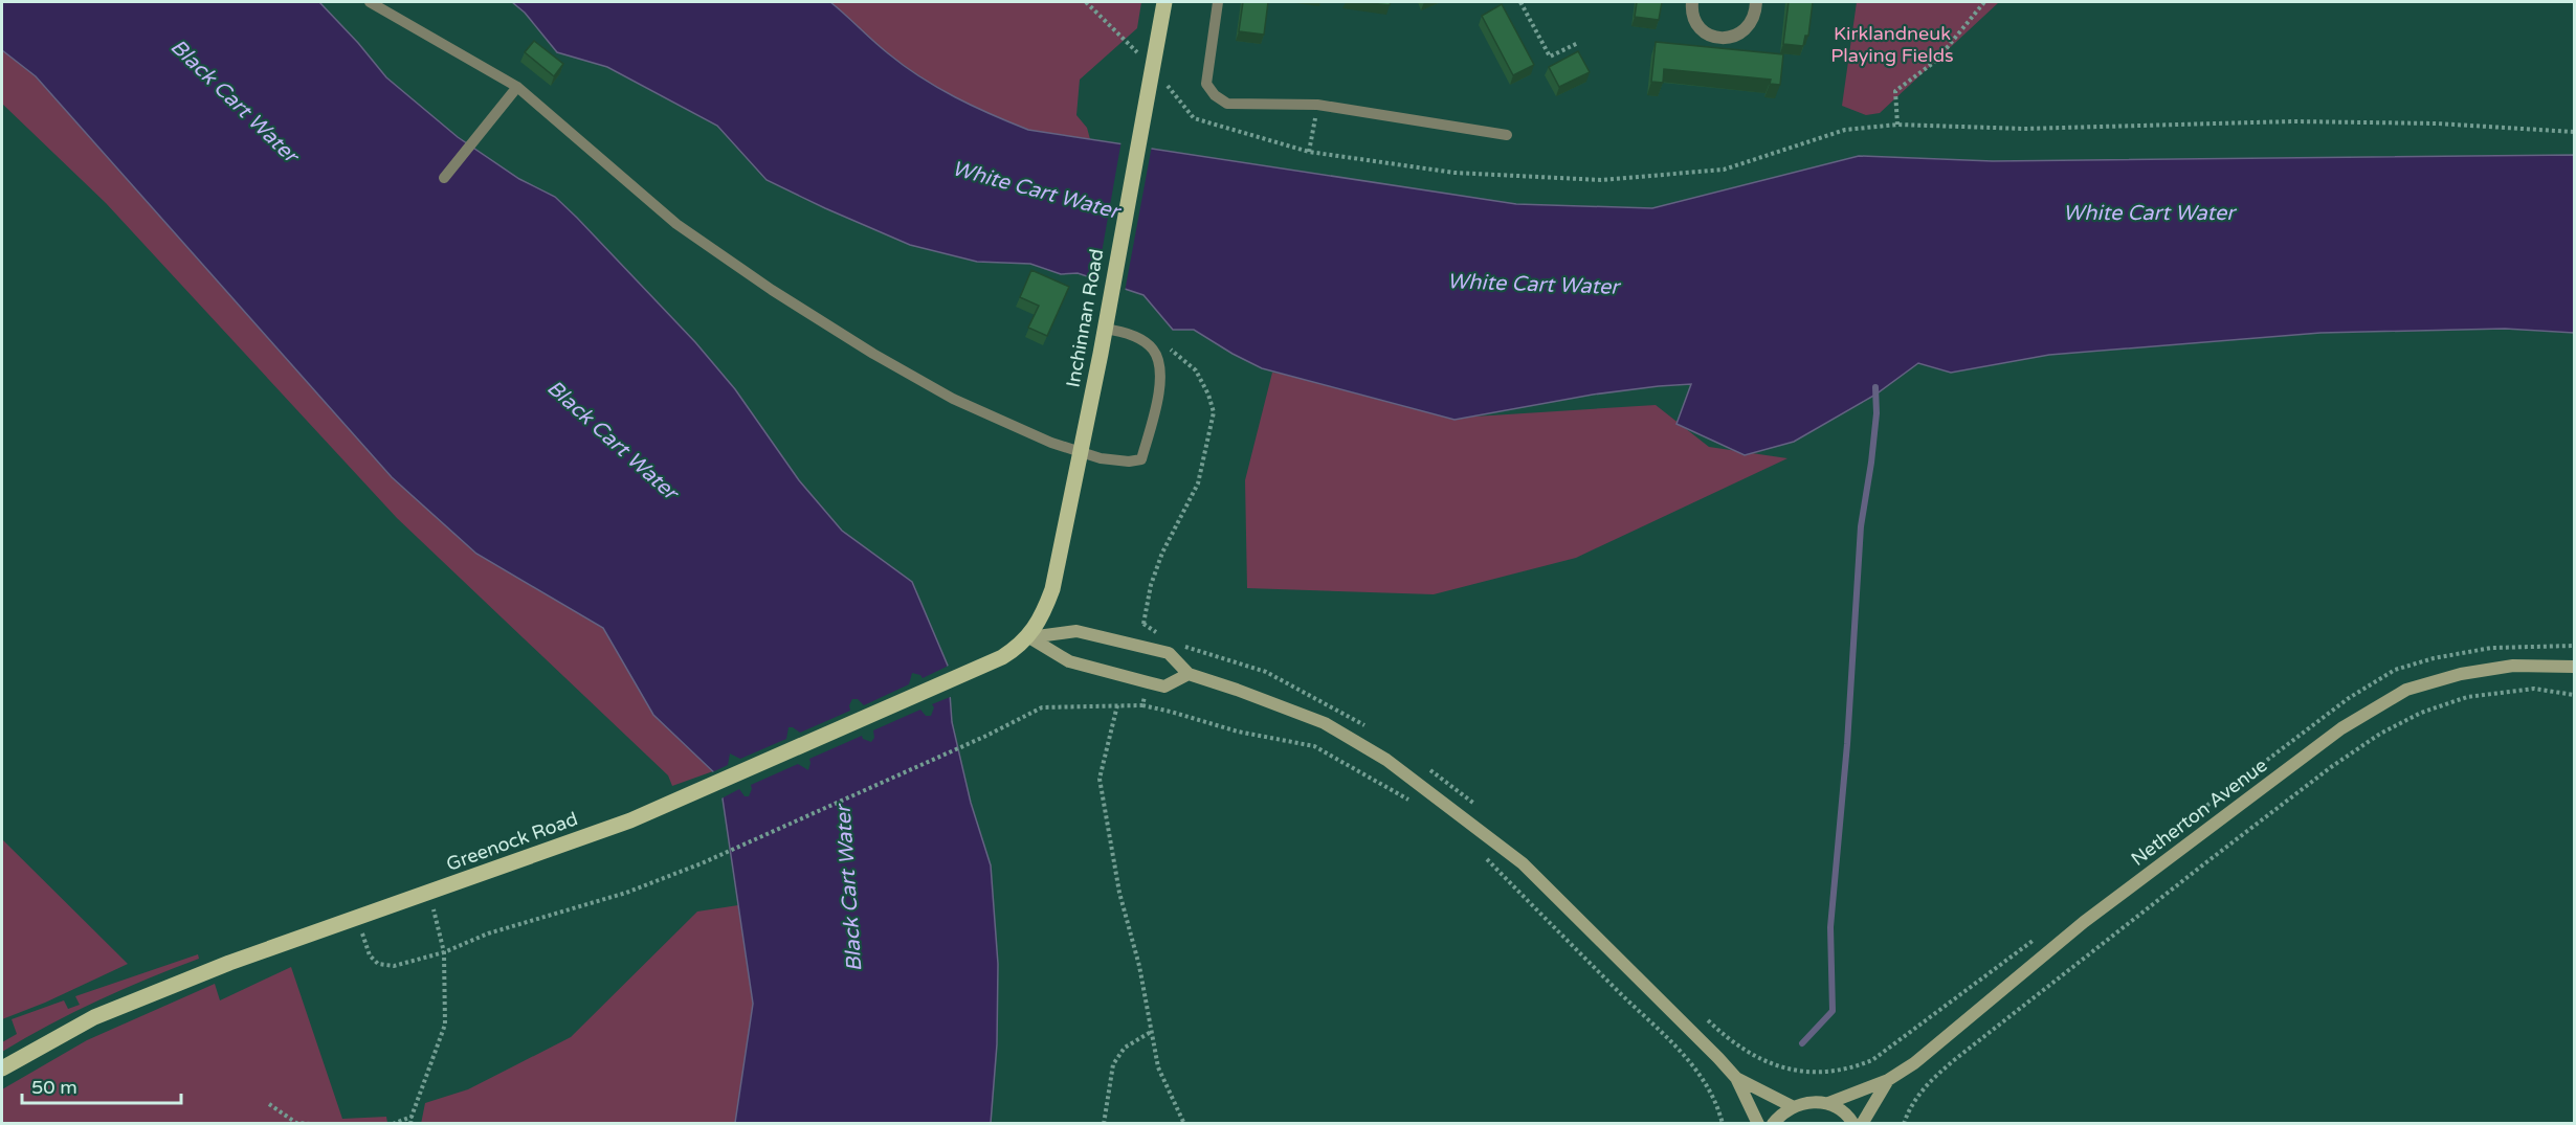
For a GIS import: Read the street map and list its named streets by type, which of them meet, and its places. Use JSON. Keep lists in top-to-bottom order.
{
  "streets": {
    "main road": ["Inchinnan Road", "Greenock Road"],
    "street": ["Netherton Avenue"]
  },
  "crossings": [
    ["Inchinnan Road", "Greenock Road"]
  ],
  "water": ["Black Cart Water", "White Cart Water"],
  "parks": ["Kirklandneuk Playing Fields"],
  "scale_bar": "50 m"
}
